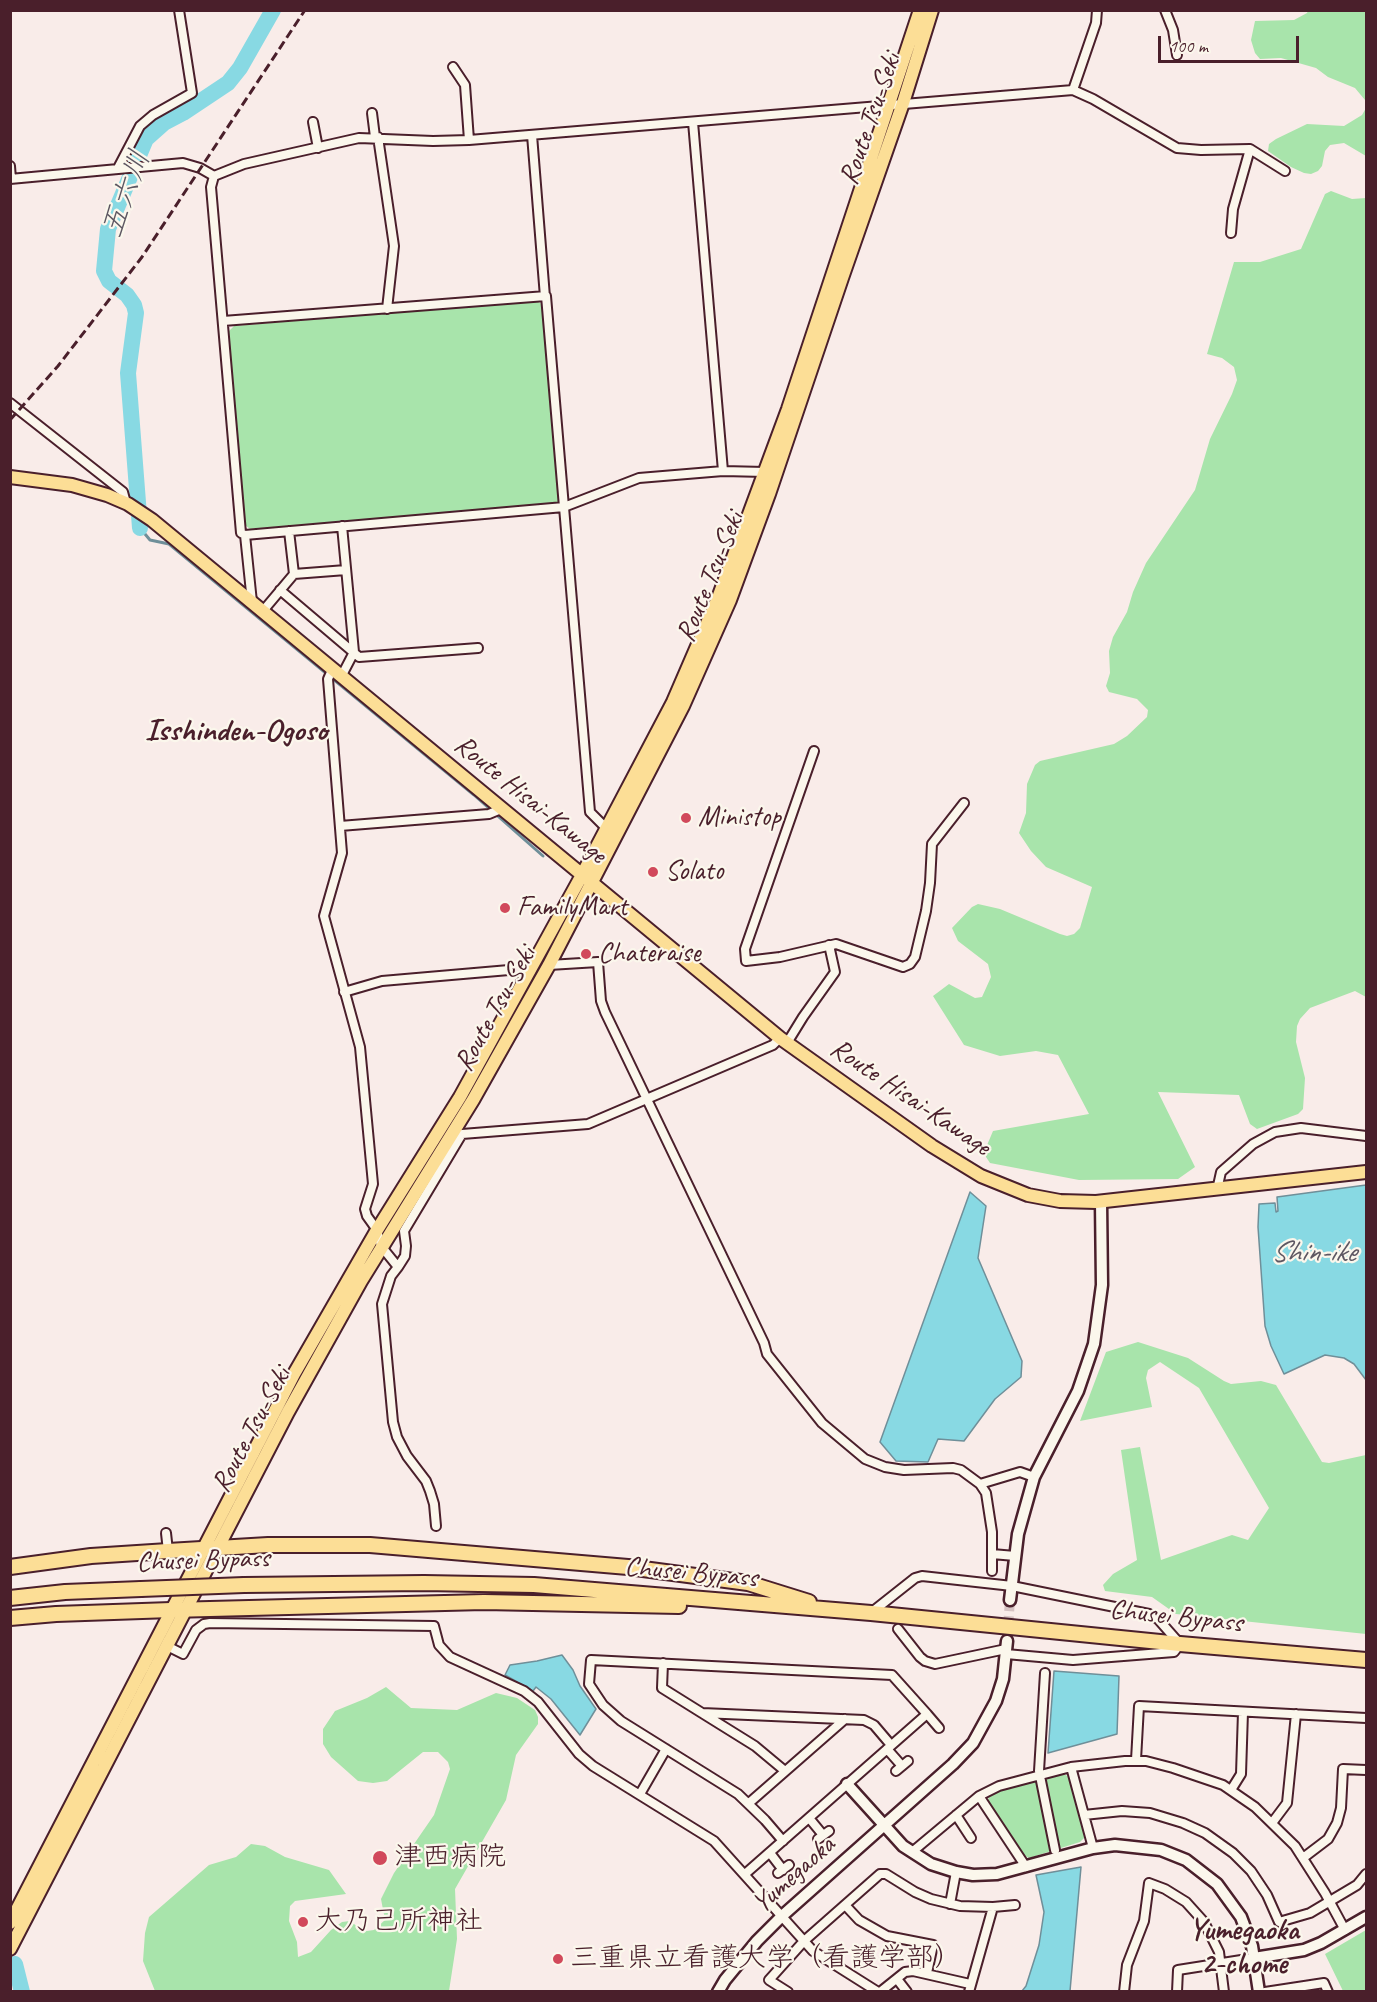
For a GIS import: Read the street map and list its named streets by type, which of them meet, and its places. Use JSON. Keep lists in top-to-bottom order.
{
  "streets": {
    "highway": ["Chusei Bypass"],
    "main road": ["Route Tsu-Seki", "Route Hisai-Kawage"],
    "street": ["Yumegaoka"]
  },
  "crossings": [
    ["Route Tsu-Seki", "Route Hisai-Kawage"]
  ],
  "districts": ["Isshinden-Ogoso", "Yumegaoka 2-chome"],
  "water": ["五六川", "Shin-ike"],
  "places": [
    "Ministop",
    "Solato",
    "FamilyMart",
    "Chateraise",
    "津西病院",
    "大乃己所神社",
    "三重県立看護大学（看護学部）"
  ],
  "scale_bar": "100 m"
}
